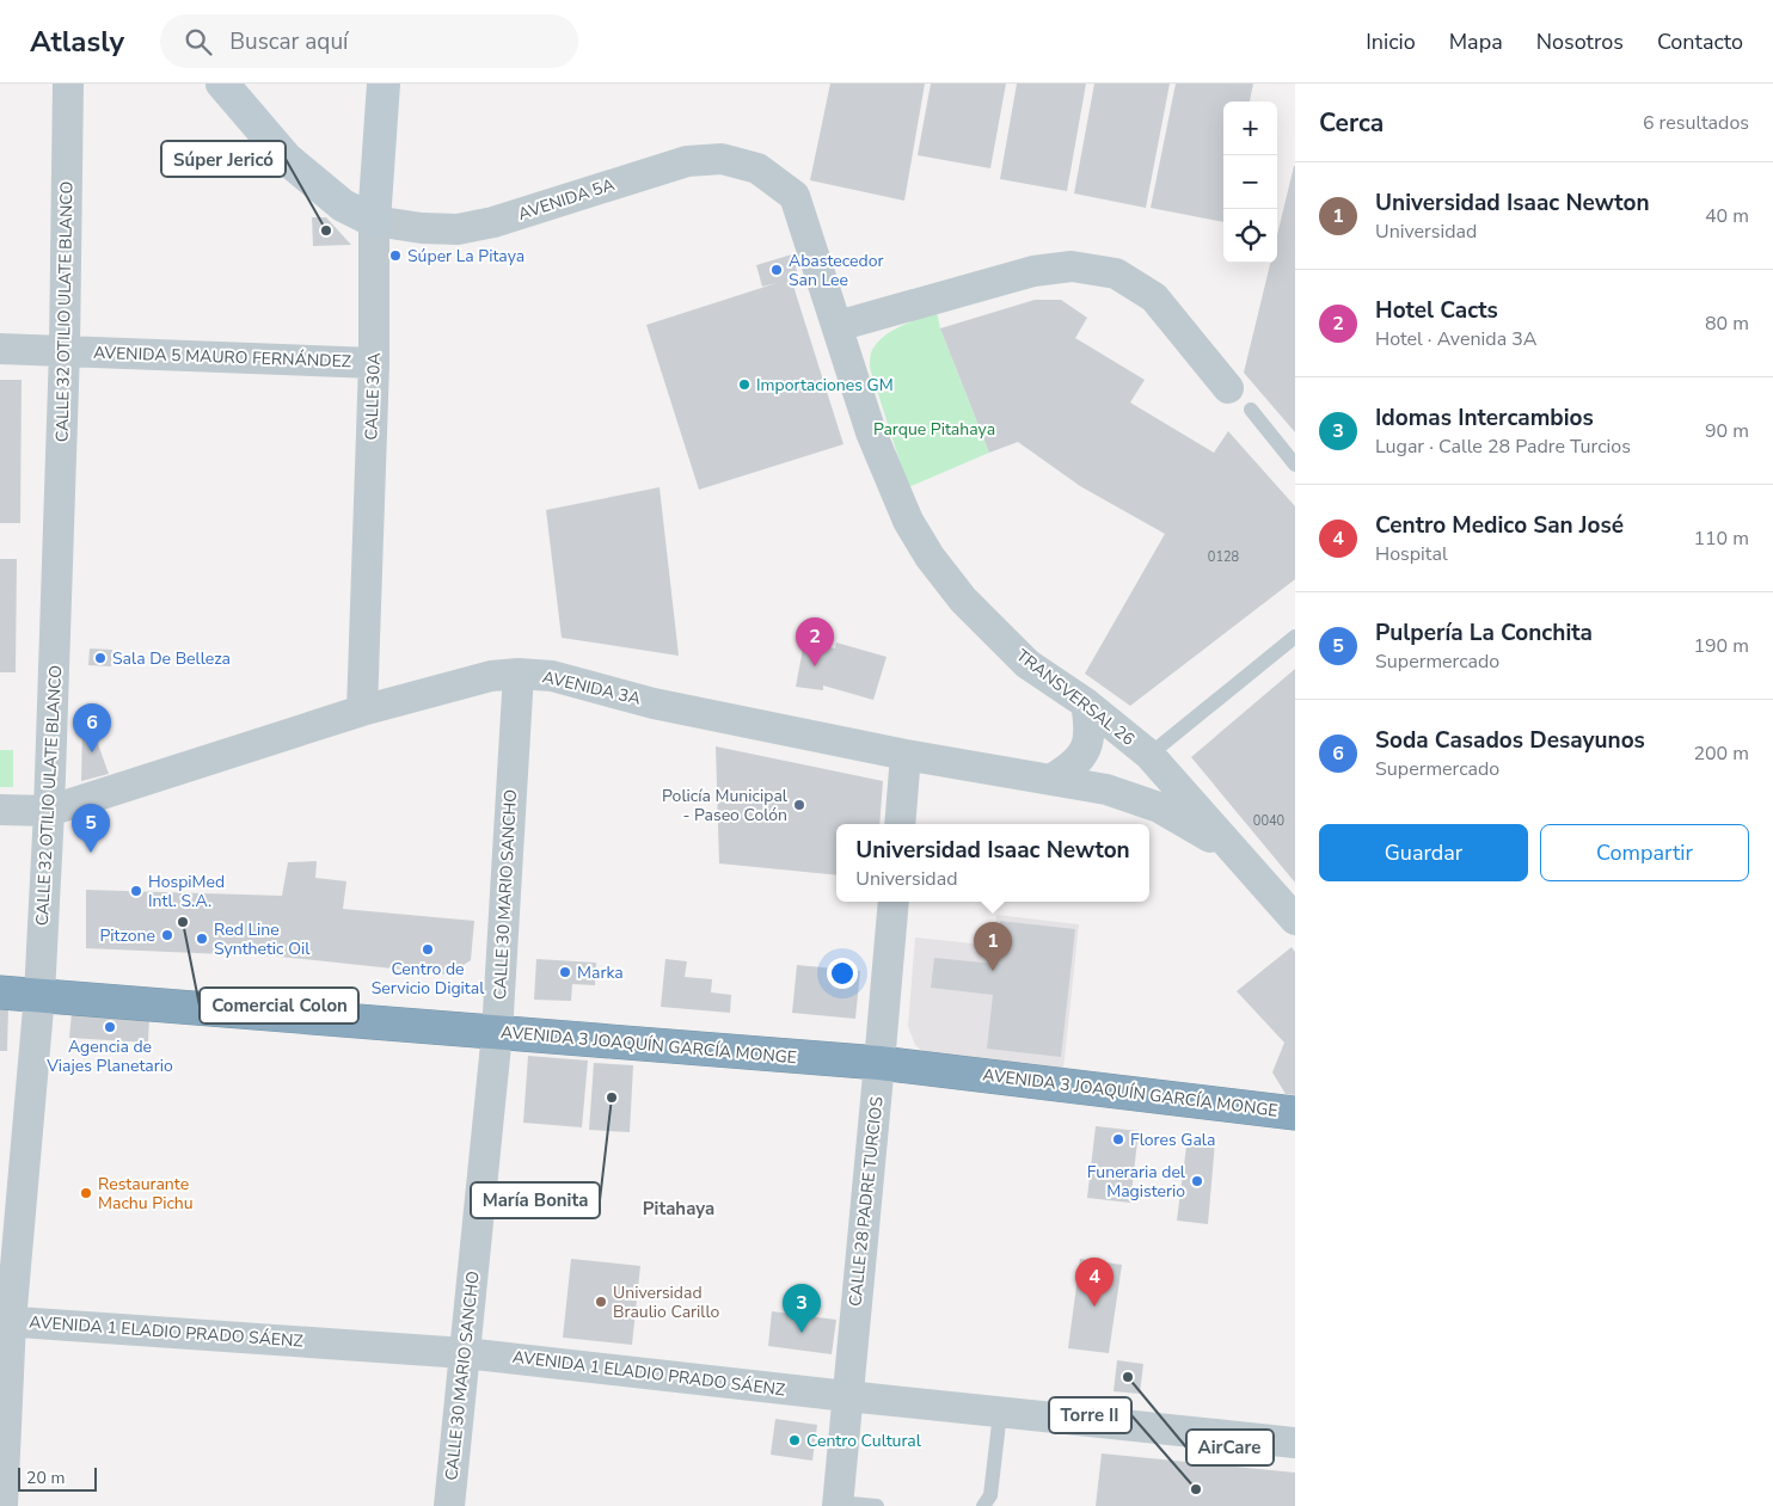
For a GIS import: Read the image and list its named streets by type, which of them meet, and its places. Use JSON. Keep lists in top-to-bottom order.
{
  "streets": {
    "highway": ["AVENIDA 3 JOAQUÍN GARCÍA MONGE"],
    "street": [
      "AVENIDA 5A",
      "CALLE 32 OTILIO ULATE BLANCO",
      "AVENIDA 5 MAURO FERNÁNDEZ",
      "CALLE 30A",
      "AVENIDA 3A",
      "TRANSVERSAL 26",
      "CALLE 30 MARIO SANCHO",
      "CALLE 28 PADRE TURCIOS",
      "AVENIDA 1 ELADIO PRADO SÁENZ"
    ]
  },
  "crossings": [
    ["AVENIDA 5A", "CALLE 30A"],
    ["AVENIDA 5A", "TRANSVERSAL 26"],
    ["CALLE 32 OTILIO ULATE BLANCO", "AVENIDA 5 MAURO FERNÁNDEZ"],
    ["CALLE 32 OTILIO ULATE BLANCO", "AVENIDA 3A"],
    ["CALLE 32 OTILIO ULATE BLANCO", "AVENIDA 3 JOAQUÍN GARCÍA MONGE"],
    ["CALLE 32 OTILIO ULATE BLANCO", "AVENIDA 1 ELADIO PRADO SÁENZ"],
    ["AVENIDA 5 MAURO FERNÁNDEZ", "CALLE 30A"],
    ["CALLE 30A", "AVENIDA 3A"],
    ["AVENIDA 3A", "TRANSVERSAL 26"],
    ["AVENIDA 3A", "CALLE 30 MARIO SANCHO"],
    ["CALLE 30 MARIO SANCHO", "AVENIDA 3 JOAQUÍN GARCÍA MONGE"],
    ["CALLE 30 MARIO SANCHO", "AVENIDA 1 ELADIO PRADO SÁENZ"],
    ["AVENIDA 3 JOAQUÍN GARCÍA MONGE", "CALLE 28 PADRE TURCIOS"],
    ["CALLE 28 PADRE TURCIOS", "AVENIDA 1 ELADIO PRADO SÁENZ"]
  ],
  "districts": ["Pitahaya"],
  "parks": ["Parque Pitahaya"],
  "places": [
    "Súper Jericó",
    "Súper La Pitaya",
    "Abastecedor San Lee",
    "Importaciones GM",
    "Sala De Belleza",
    "Policía Municipal - Paseo Colón",
    "HospiMed Intl. S.A.",
    "Comercial Colon",
    "Pitzone",
    "Red Line Synthetic Oil",
    "Centro de Servicio Digital",
    "Marka",
    "Agencia de Viajes Planetario",
    "María Bonita",
    "Flores Gala",
    "Funeraria del Magisterio",
    "Restaurante Machu Pichu",
    "Universidad Braulio Carillo",
    "AirCare",
    "Centro Cultural",
    "Torre II"
  ],
  "house_numbers": ["0128", "0040"],
  "scale_bar": "20 m",
  "page": {
    "header": "Atlasly",
    "search": "Buscar aquí",
    "nav": [
      "Inicio",
      "Mapa",
      "Nosotros",
      "Contacto"
    ],
    "heading": ["Cerca", "6 resultados"],
    "map_buttons": ["+", "−"],
    "list": [
      {
        "mark": "1",
        "name": "Universidad Isaac Newton",
        "note": "Universidad",
        "value": "40 m"
      },
      {
        "mark": "2",
        "name": "Hotel Cacts",
        "note": "Hotel · Avenida 3A",
        "value": "80 m"
      },
      {
        "mark": "3",
        "name": "Idomas Intercambios",
        "note": "Lugar · Calle 28 Padre Turcios",
        "value": "90 m"
      },
      {
        "mark": "4",
        "name": "Centro Medico San José",
        "note": "Hospital",
        "value": "110 m"
      },
      {
        "mark": "5",
        "name": "Pulpería La Conchita",
        "note": "Supermercado",
        "value": "190 m"
      },
      {
        "mark": "6",
        "name": "Soda Casados Desayunos",
        "note": "Supermercado",
        "value": "200 m"
      }
    ],
    "pins": [
      "2",
      "6",
      "5",
      "1",
      "4",
      "3"
    ],
    "buttons": ["Guardar", "Compartir"],
    "popup": ["Universidad Isaac Newton", "Universidad"],
    "scale": "20 m"
  }
}
